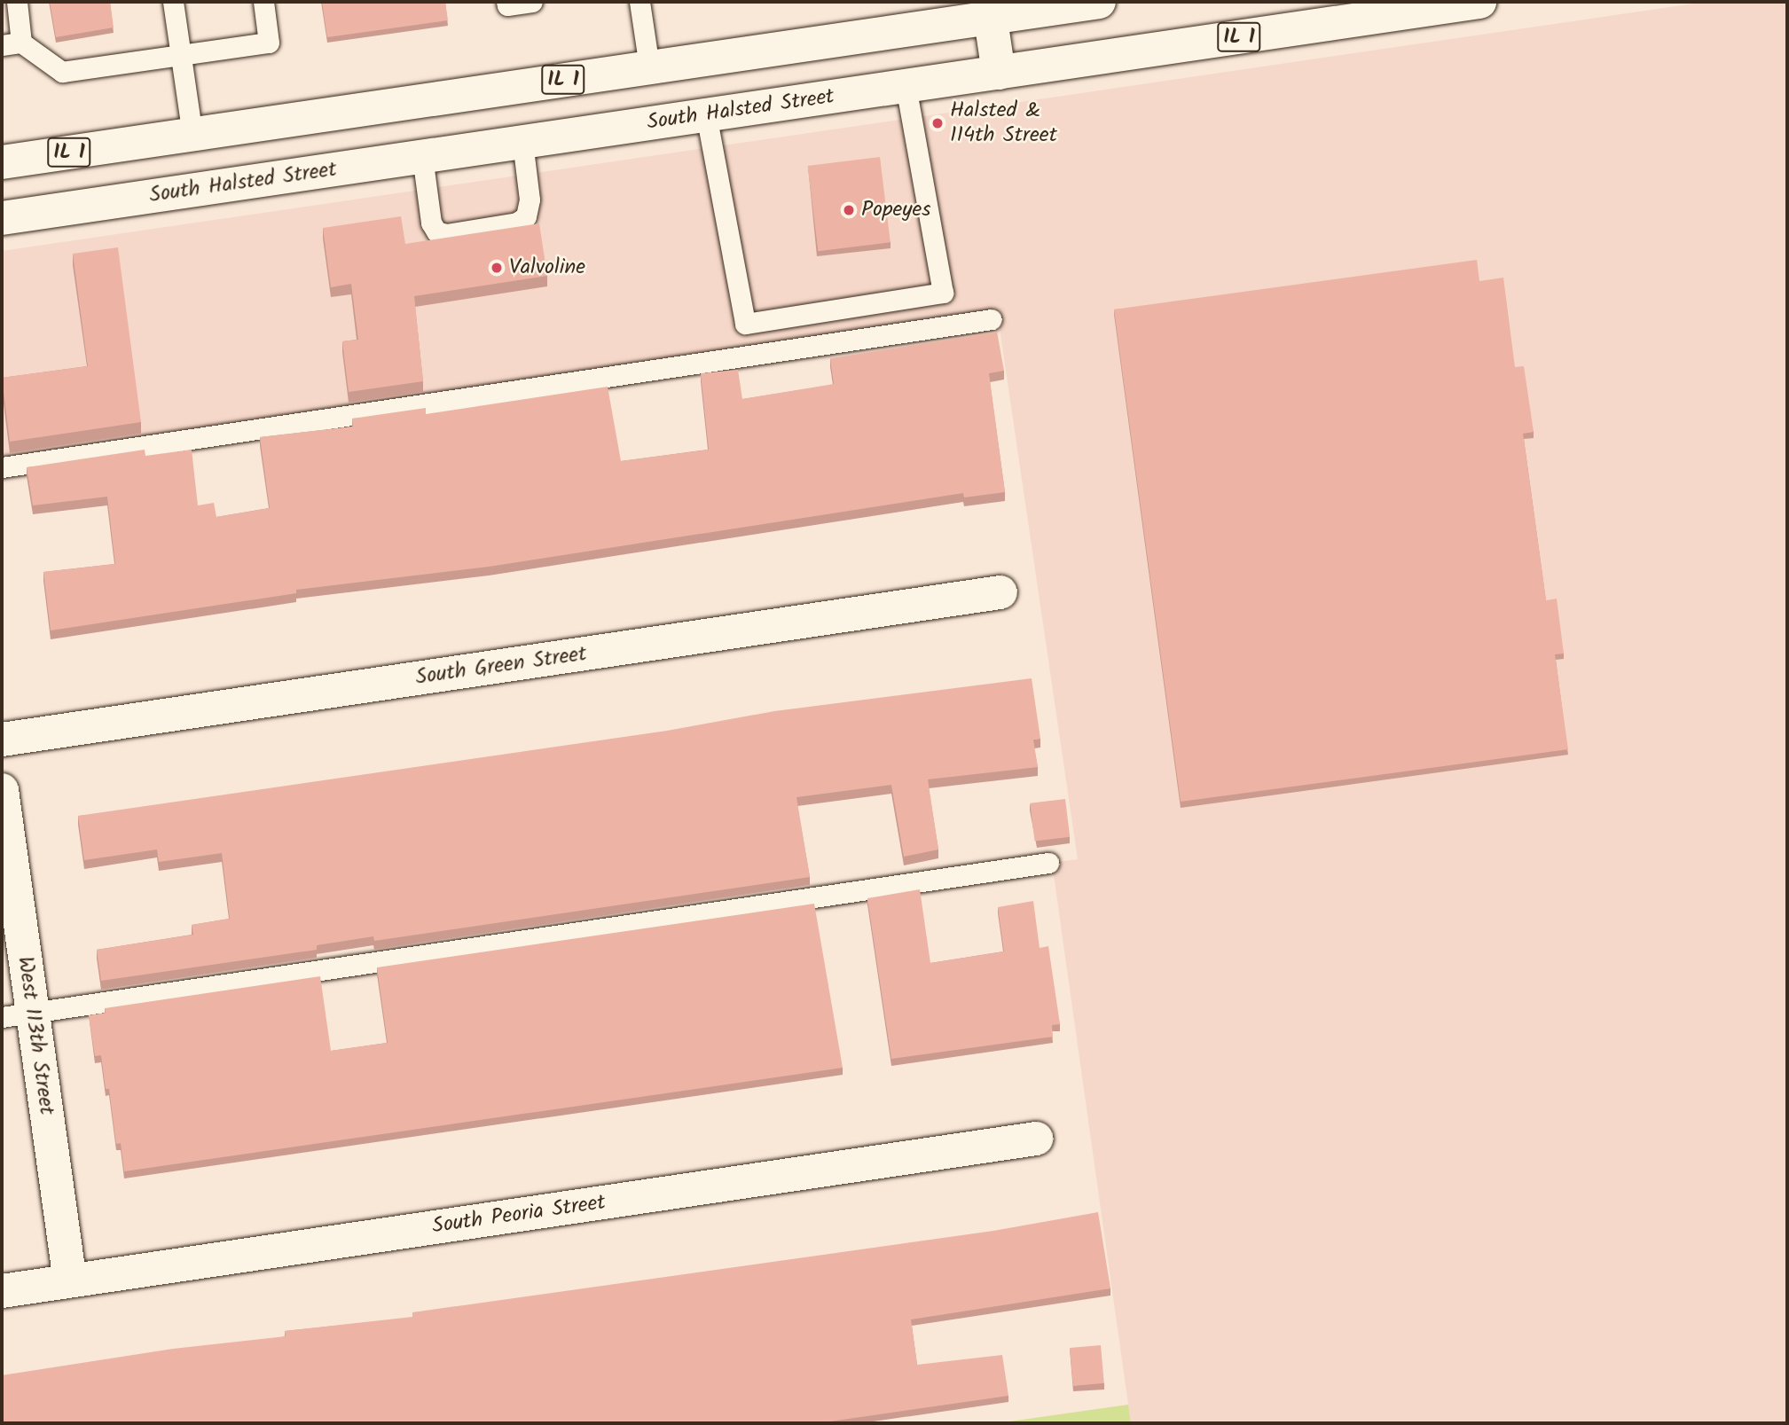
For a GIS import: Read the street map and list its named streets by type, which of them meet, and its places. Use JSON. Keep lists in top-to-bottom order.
{
  "streets": {
    "main road": [
      "IL 1",
      "South Halsted Street",
      "South Green Street",
      "West 113th Street",
      "South Peoria Street"
    ]
  },
  "crossings": [
    ["West 113th Street", "South Peoria Street"]
  ],
  "places": ["Halsted & 114th Street", "Popeyes", "Valvoline"]
}
